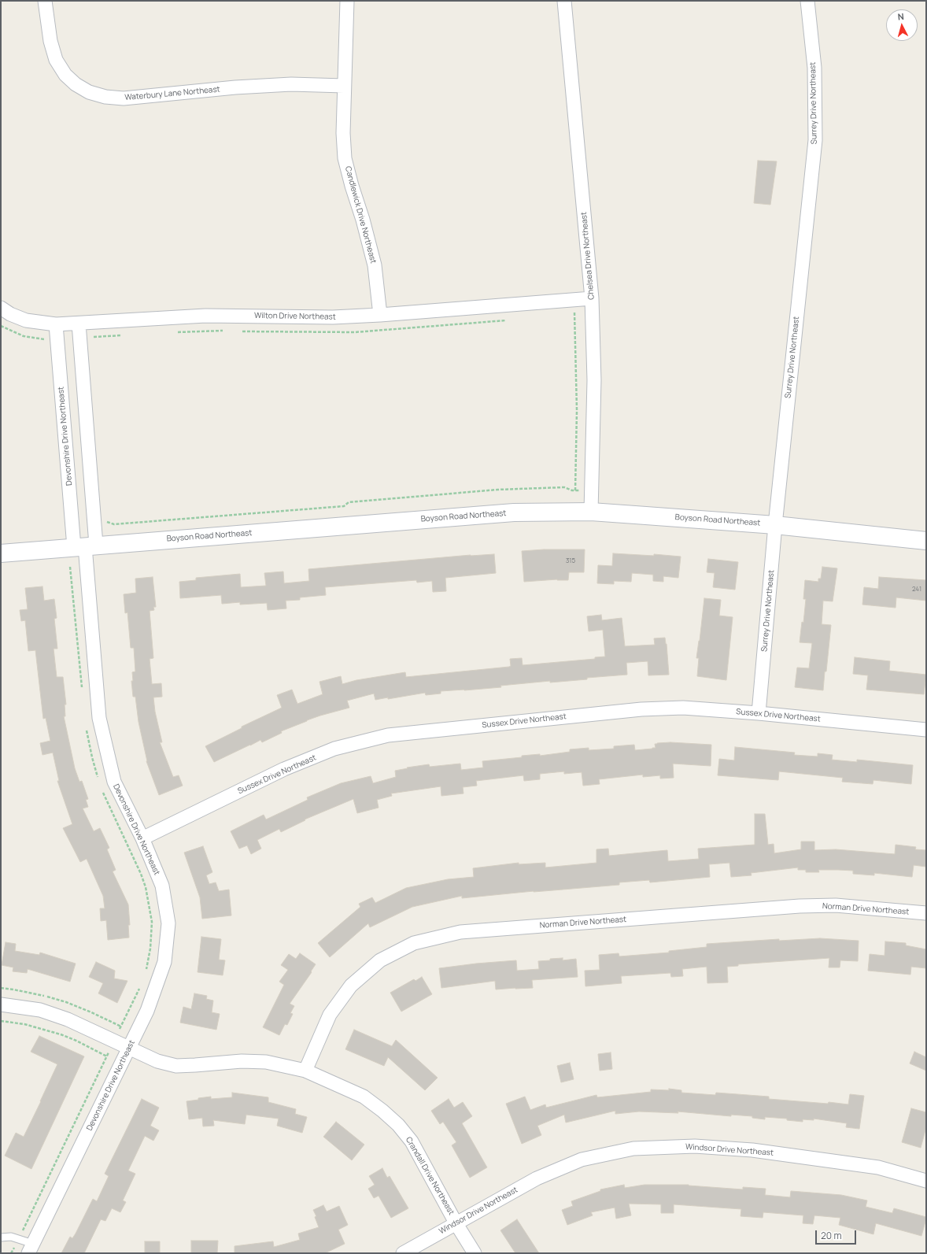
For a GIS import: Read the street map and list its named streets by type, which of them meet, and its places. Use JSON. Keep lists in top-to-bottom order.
{
  "streets": {
    "main road": ["Boyson Road Northeast"],
    "street": [
      "Waterbury Lane Northeast",
      "Surrey Drive Northeast",
      "Candlewick Drive Northeast",
      "Chelsea Drive Northeast",
      "Wilton Drive Northeast",
      "Devonshire Drive Northeast",
      "Sussex Drive Northeast",
      "Norman Drive Northeast",
      "Windsor Drive Northeast",
      "Crandall Drive Northeast"
    ]
  },
  "crossings": [
    ["Waterbury Lane Northeast", "Candlewick Drive Northeast"],
    ["Surrey Drive Northeast", "Boyson Road Northeast"],
    ["Surrey Drive Northeast", "Sussex Drive Northeast"],
    ["Candlewick Drive Northeast", "Wilton Drive Northeast"],
    ["Chelsea Drive Northeast", "Wilton Drive Northeast"],
    ["Chelsea Drive Northeast", "Boyson Road Northeast"],
    ["Wilton Drive Northeast", "Devonshire Drive Northeast"],
    ["Devonshire Drive Northeast", "Boyson Road Northeast"],
    ["Devonshire Drive Northeast", "Sussex Drive Northeast"],
    ["Devonshire Drive Northeast", "Crandall Drive Northeast"],
    ["Norman Drive Northeast", "Crandall Drive Northeast"],
    ["Windsor Drive Northeast", "Crandall Drive Northeast"]
  ],
  "house_numbers": ["315", "241"],
  "scale_bar": "20 m",
  "north": "top"
}
